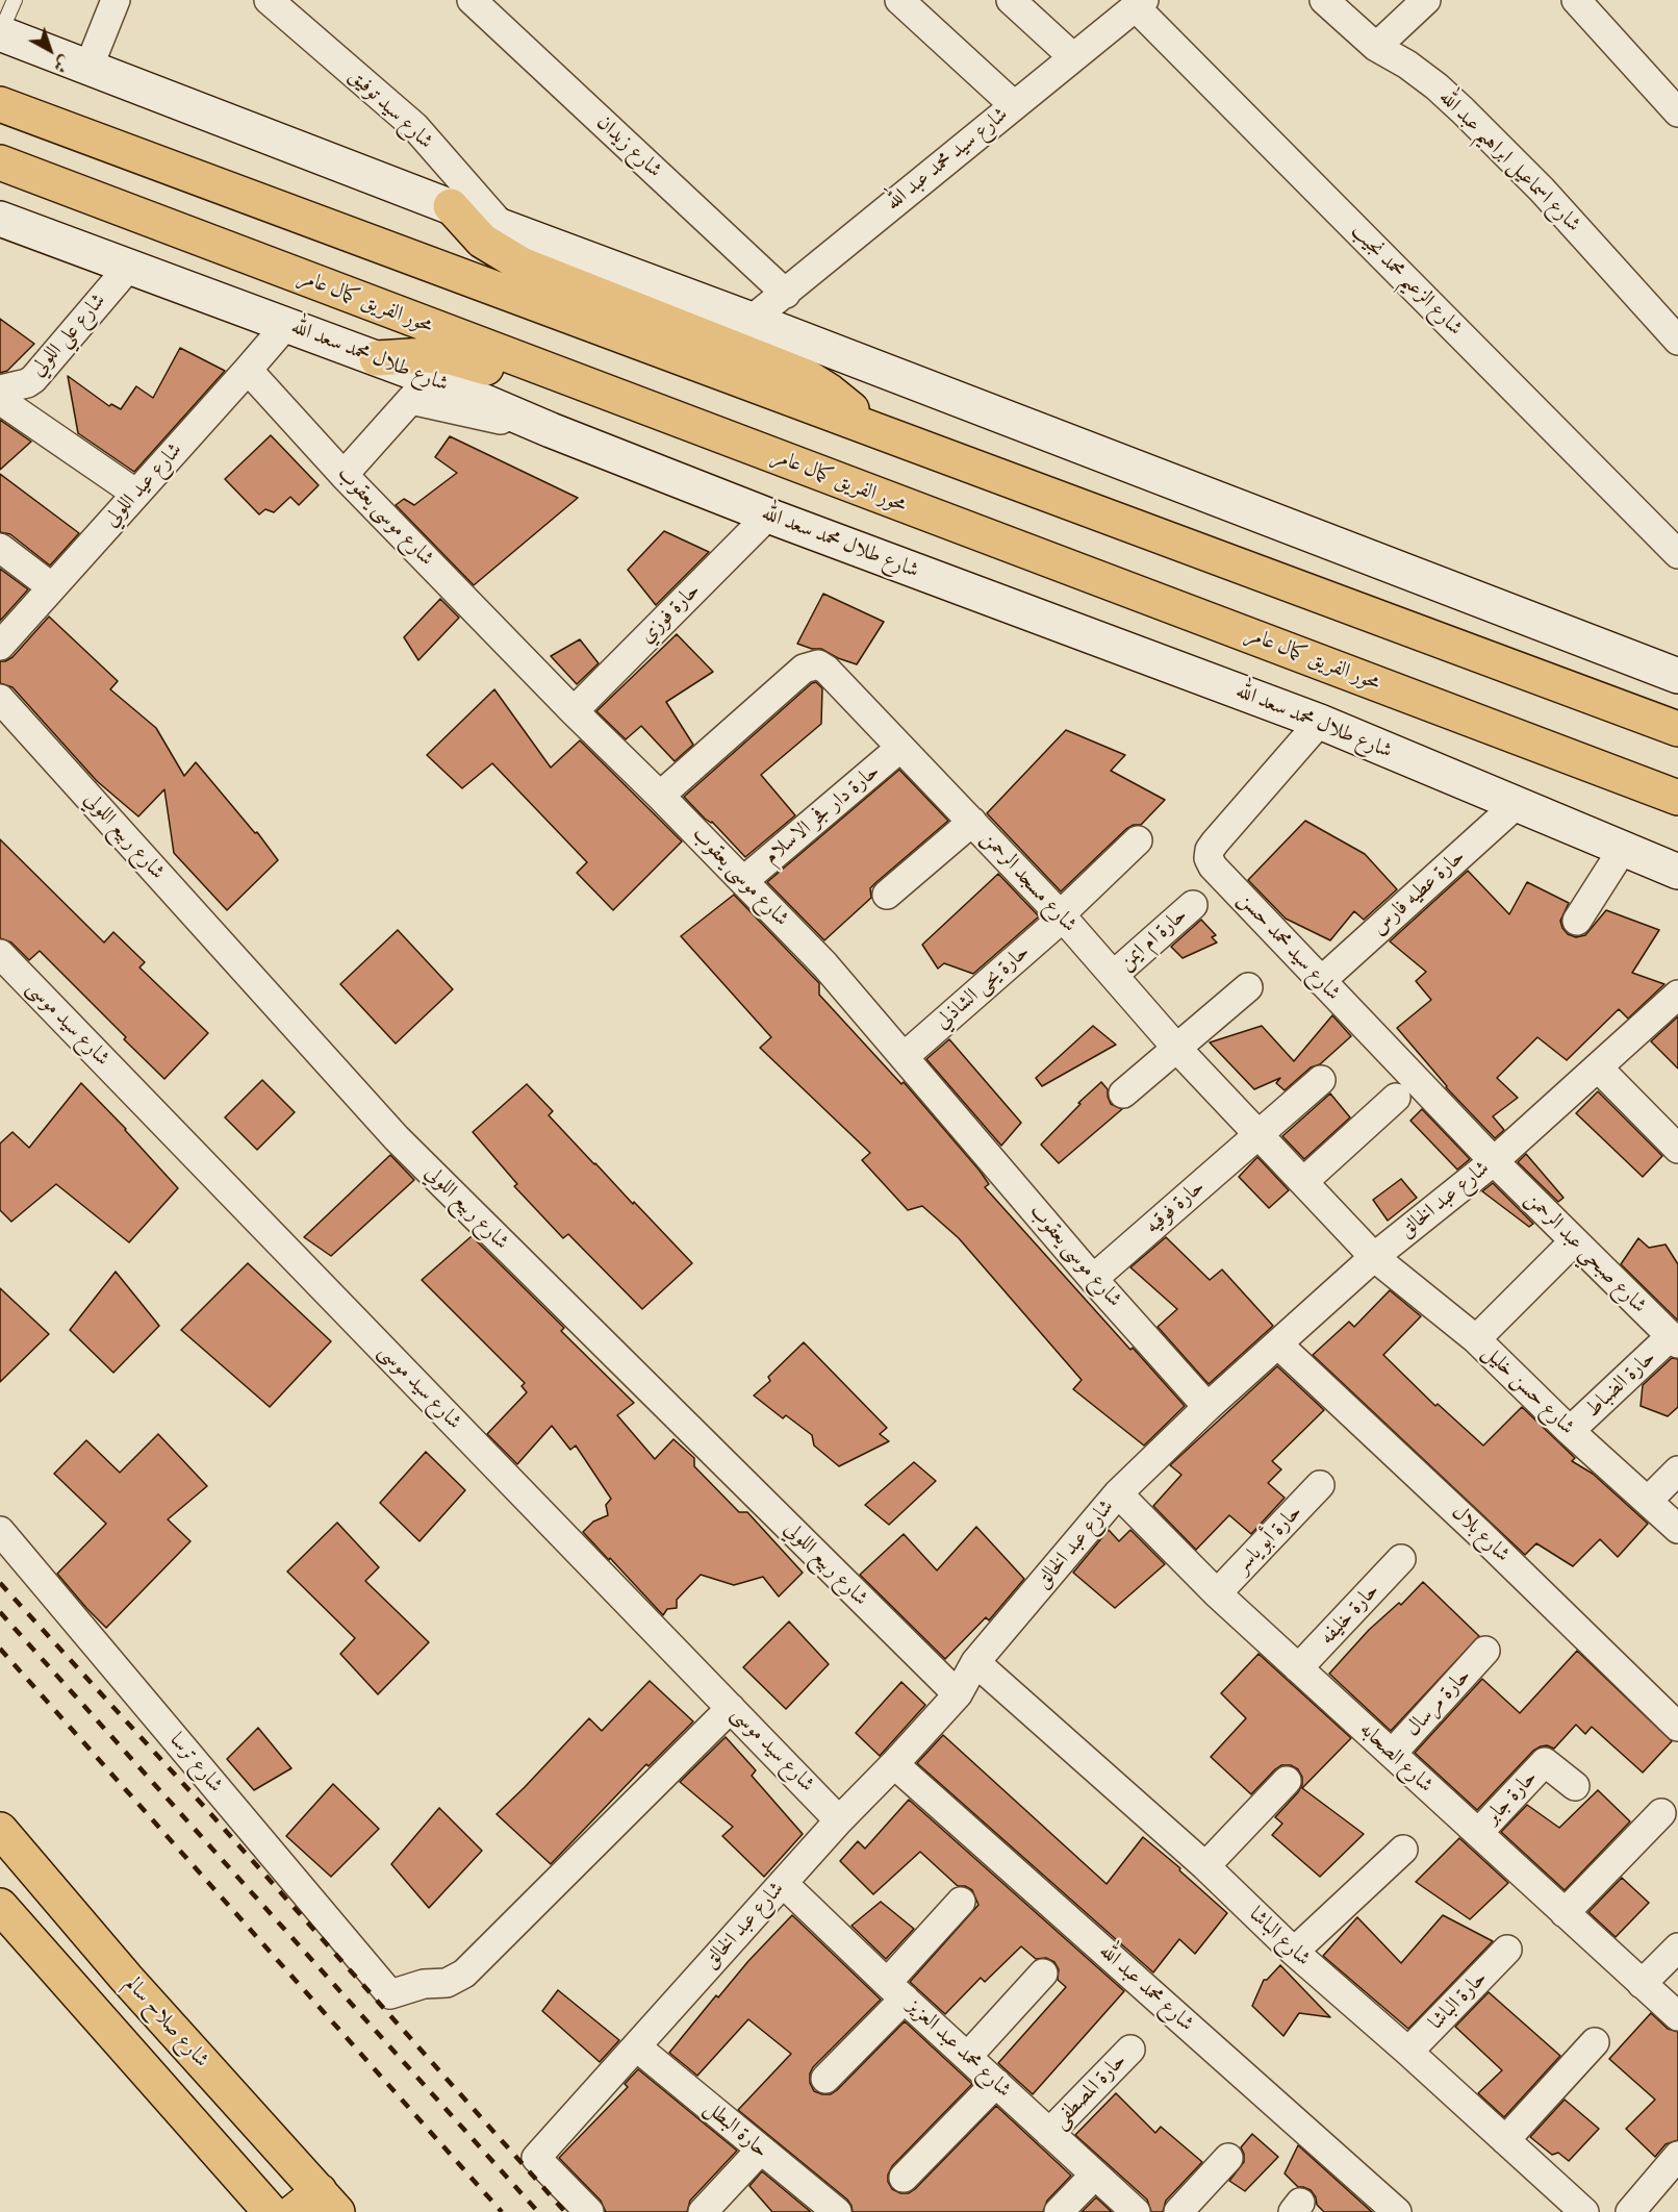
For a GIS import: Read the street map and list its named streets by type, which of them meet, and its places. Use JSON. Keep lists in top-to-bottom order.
{
  "streets": {
    "highway": ["محور الفريق كمال عامر", "شارع صلاح سالم"],
    "main road": ["شارع طلال محمد سعد الله"],
    "street": [
      "شارع سيد توفيق",
      "شارع زيدان",
      "شارع سيد محمد عبد الله",
      "شارع اسماعيل ابراهيم عبد الله",
      "شارع الزعيم محمد نجيب",
      "شارع علي اللولي",
      "شارع عيد اللولي",
      "شارع موسى يعقوب",
      "حارة فوزي",
      "حارة دار فجر الاسلام",
      "شارع ربيع اللولي",
      "شارع مسجد الرحمن",
      "حارة عطيه فارس",
      "حارة ام ايمن",
      "شارع سيد محمد حسن",
      "حارة يحى الشاذلي",
      "شارع سيد موسى",
      "شارع عبد الخالق",
      "حارة فوقيه",
      "شارع صبحي عبد الرحمن",
      "حارة الضباط",
      "شارع حسن خليل",
      "شارع بلال",
      "حارة أبو ياسر",
      "حارة خليفه",
      "حارة مرسال",
      "شارع الصحابه",
      "شارع ترسا",
      "حارة جابر",
      "شارع الباشا",
      "شارع محمد عبد الله",
      "حارة الباشا",
      "شارع محمد عبد العزيز",
      "حارة المصطفى",
      "حارة البطل"
    ]
  },
  "crossings": [
    ["شارع زيدان", "شارع سيد محمد عبد الله"],
    ["شارع سيد محمد عبد الله", "شارع الزعيم محمد نجيب"],
    ["شارع علي اللولي", "شارع طلال محمد سعد الله"],
    ["شارع طلال محمد سعد الله", "شارع عيد اللولي"],
    ["شارع طلال محمد سعد الله", "حارة فوزي"],
    ["شارع طلال محمد سعد الله", "حارة عطيه فارس"],
    ["شارع طلال محمد سعد الله", "شارع سيد محمد حسن"],
    ["شارع عيد اللولي", "شارع موسى يعقوب"],
    ["شارع موسى يعقوب", "حارة فوزي"],
    ["شارع موسى يعقوب", "حارة دار فجر الاسلام"],
    ["شارع موسى يعقوب", "شارع مسجد الرحمن"],
    ["شارع موسى يعقوب", "حارة يحى الشاذلي"],
    ["شارع موسى يعقوب", "شارع عبد الخالق"],
    ["شارع موسى يعقوب", "حارة فوقيه"],
    ["حارة دار فجر الاسلام", "شارع مسجد الرحمن"],
    ["شارع ربيع اللولي", "شارع عبد الخالق"],
    ["شارع مسجد الرحمن", "حارة ام ايمن"],
    ["شارع مسجد الرحمن", "حارة يحى الشاذلي"],
    ["شارع مسجد الرحمن", "شارع عبد الخالق"],
    ["شارع مسجد الرحمن", "حارة فوقيه"],
    ["شارع مسجد الرحمن", "شارع حسن خليل"],
    ["حارة عطيه فارس", "شارع سيد محمد حسن"],
    ["شارع سيد محمد حسن", "شارع عبد الخالق"],
    ["شارع سيد محمد حسن", "شارع صبحي عبد الرحمن"],
    ["شارع سيد موسى", "شارع عبد الخالق"],
    ["شارع سيد موسى", "شارع ترسا"],
    ["شارع عبد الخالق", "شارع صبحي عبد الرحمن"],
    ["شارع عبد الخالق", "شارع حسن خليل"],
    ["شارع عبد الخالق", "شارع بلال"],
    ["شارع عبد الخالق", "شارع الصحابه"],
    ["شارع عبد الخالق", "شارع الباشا"],
    ["شارع عبد الخالق", "شارع محمد عبد الله"],
    ["شارع عبد الخالق", "شارع محمد عبد العزيز"],
    ["شارع عبد الخالق", "حارة البطل"],
    ["شارع صبحي عبد الرحمن", "حارة الضباط"],
    ["حارة الضباط", "شارع حسن خليل"],
    ["حارة أبو ياسر", "شارع الصحابه"],
    ["حارة خليفه", "شارع الصحابه"],
    ["حارة مرسال", "شارع الصحابه"],
    ["شارع الصحابه", "حارة جابر"],
    ["شارع الباشا", "حارة الباشا"],
    ["شارع محمد عبد العزيز", "حارة المصطفى"]
  ],
  "north": "bottom right"
}
